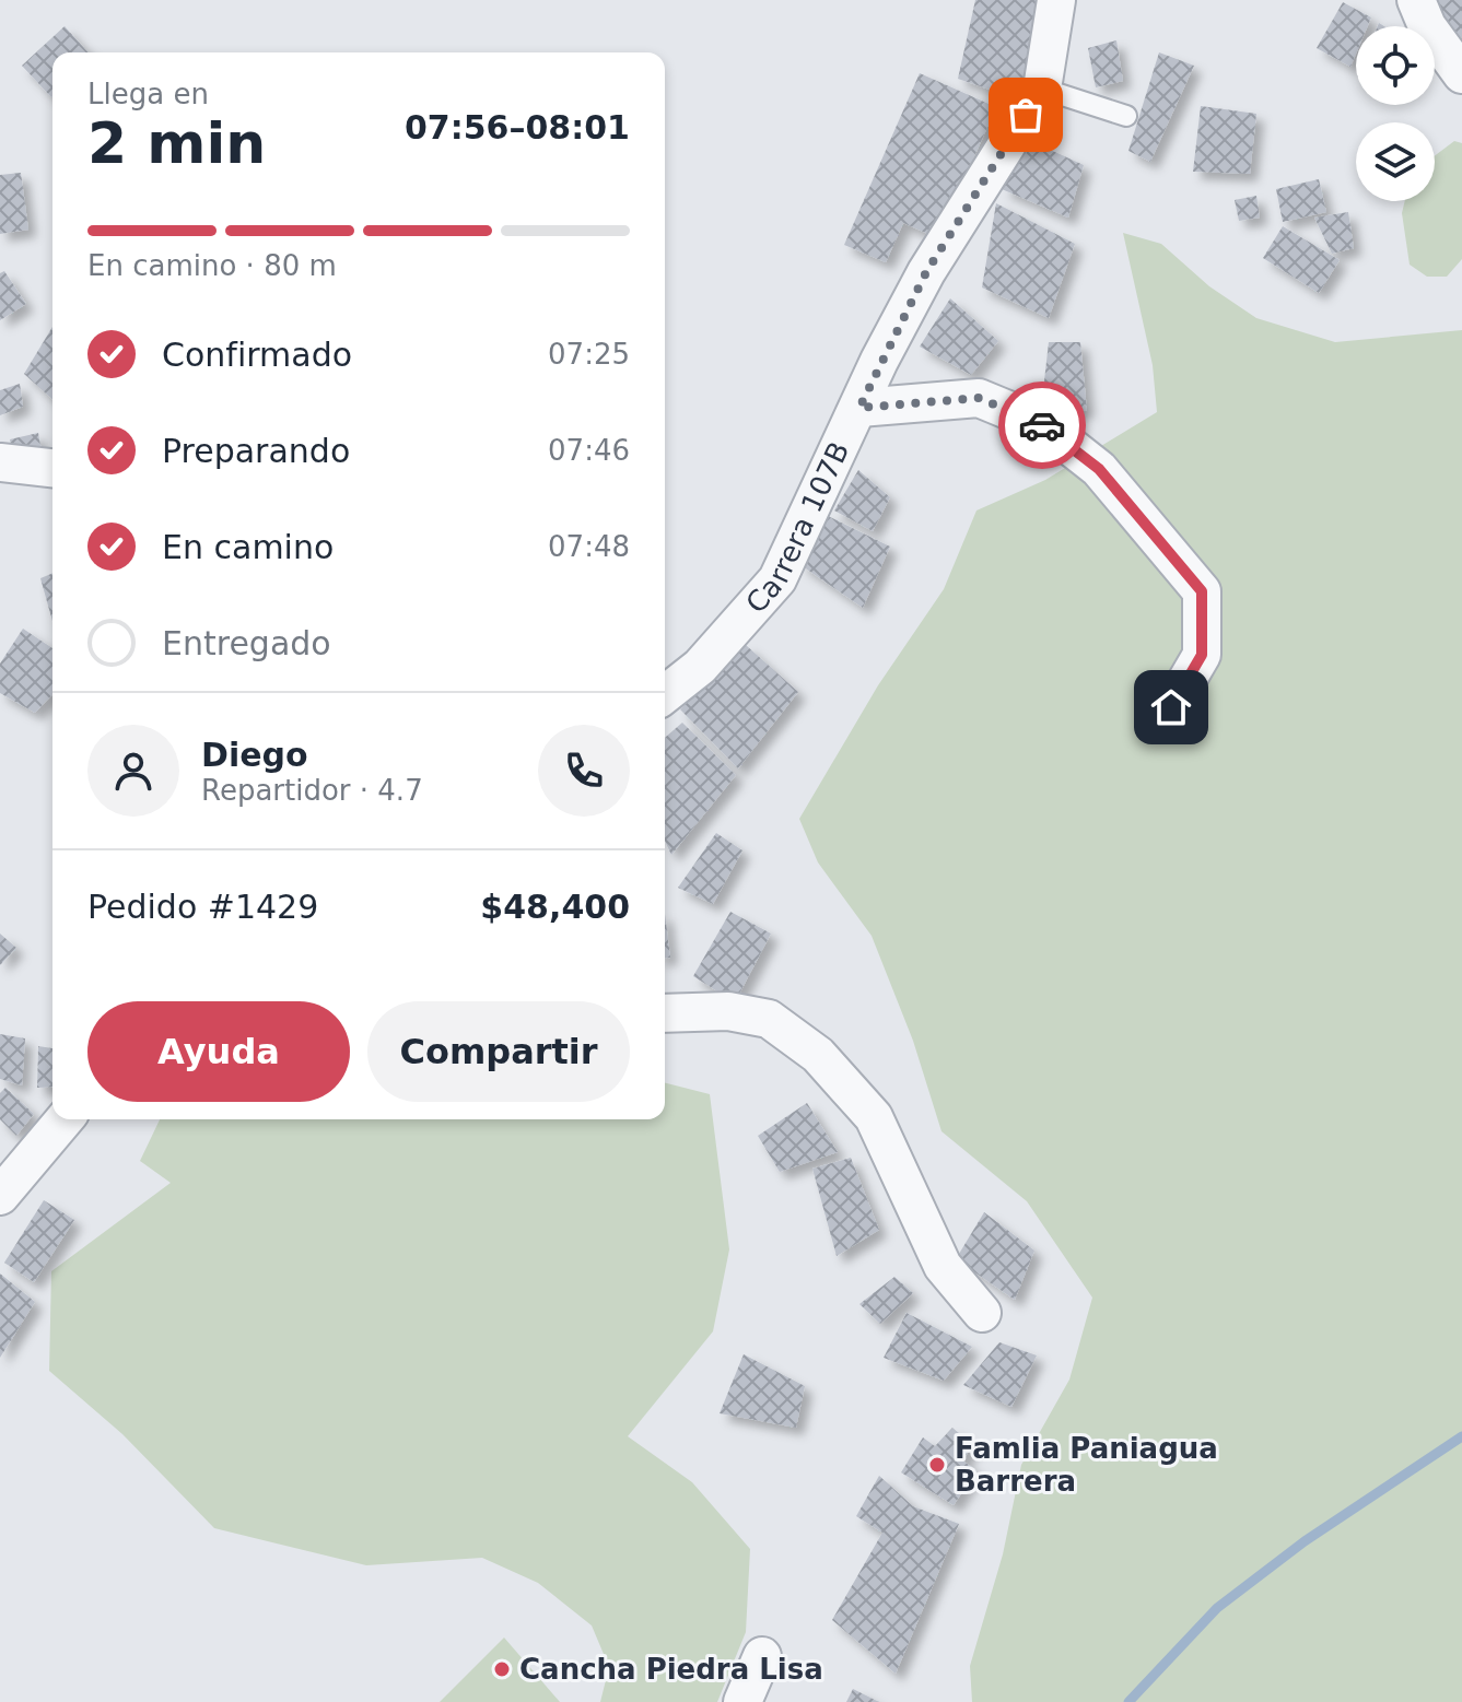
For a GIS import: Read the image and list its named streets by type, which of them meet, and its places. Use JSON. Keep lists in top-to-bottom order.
{
  "streets": {
    "street": ["Carrera 107B"]
  },
  "places": ["Famlia Paniagua Barrera", "Cancha Piedra Lisa"],
  "page": {
    "heading": ["2 min", "Llega en", "07:56–08:01"],
    "panel": [
      "Diego",
      "Repartidor · 4.7",
      "Pedido #1429",
      "$48,400"
    ],
    "bar": "En camino · 80 m",
    "list": [
      ["Confirmado", "07:25"],
      ["Preparando", "07:46"],
      ["En camino", "07:48"],
      "Entregado"
    ],
    "buttons": ["Ayuda", "Compartir"]
  }
}
